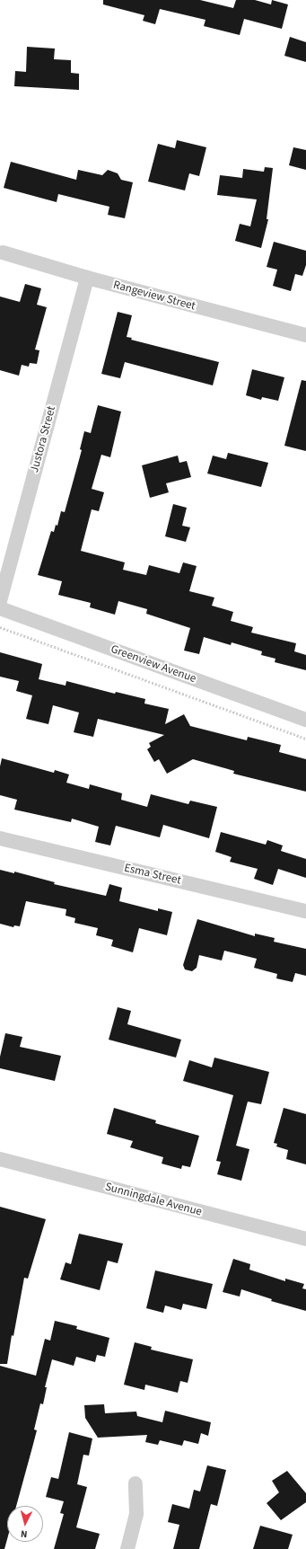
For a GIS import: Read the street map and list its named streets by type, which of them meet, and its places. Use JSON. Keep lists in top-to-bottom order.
{
  "streets": {
    "street": [
      "Rangeview Street",
      "Justora Street",
      "Greenview Avenue",
      "Esma Street",
      "Sunningdale Avenue"
    ]
  },
  "crossings": [
    ["Rangeview Street", "Justora Street"]
  ],
  "north": "bottom"
}
